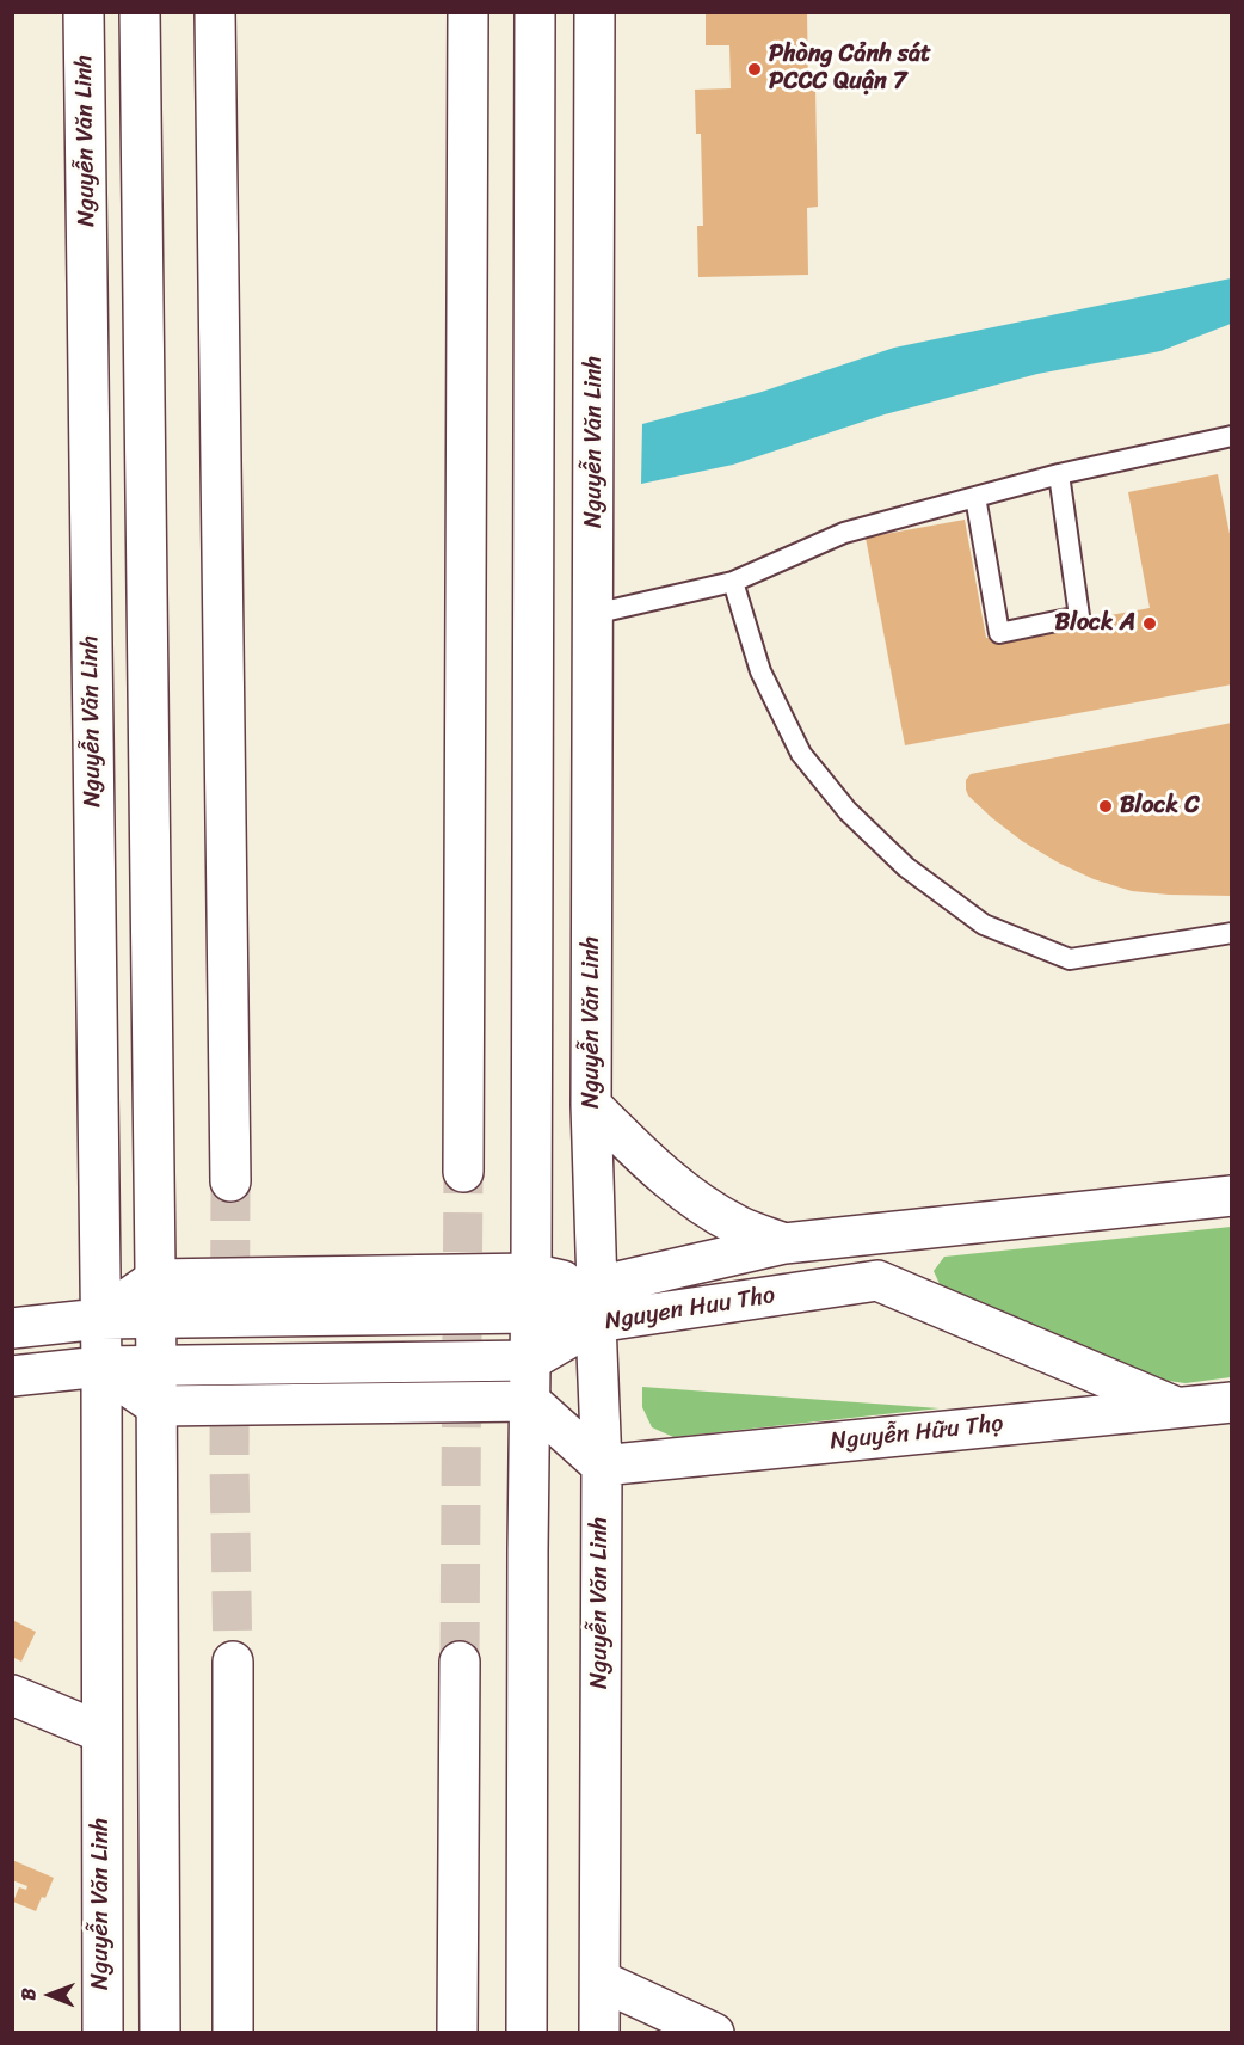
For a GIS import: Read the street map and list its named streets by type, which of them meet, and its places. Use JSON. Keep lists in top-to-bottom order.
{
  "streets": {
    "main road": ["Nguyễn Văn Linh", "Nguyen Huu Tho", "Nguyễn Hữu Thọ"]
  },
  "crossings": [
    ["Nguyễn Văn Linh", "Nguyen Huu Tho"],
    ["Nguyễn Văn Linh", "Nguyễn Hữu Thọ"],
    ["Nguyen Huu Tho", "Nguyễn Hữu Thọ"]
  ],
  "places": ["Phòng Cảnh sát PCCC Quận 7", "Block A", "Block C"],
  "north": "left"
}
